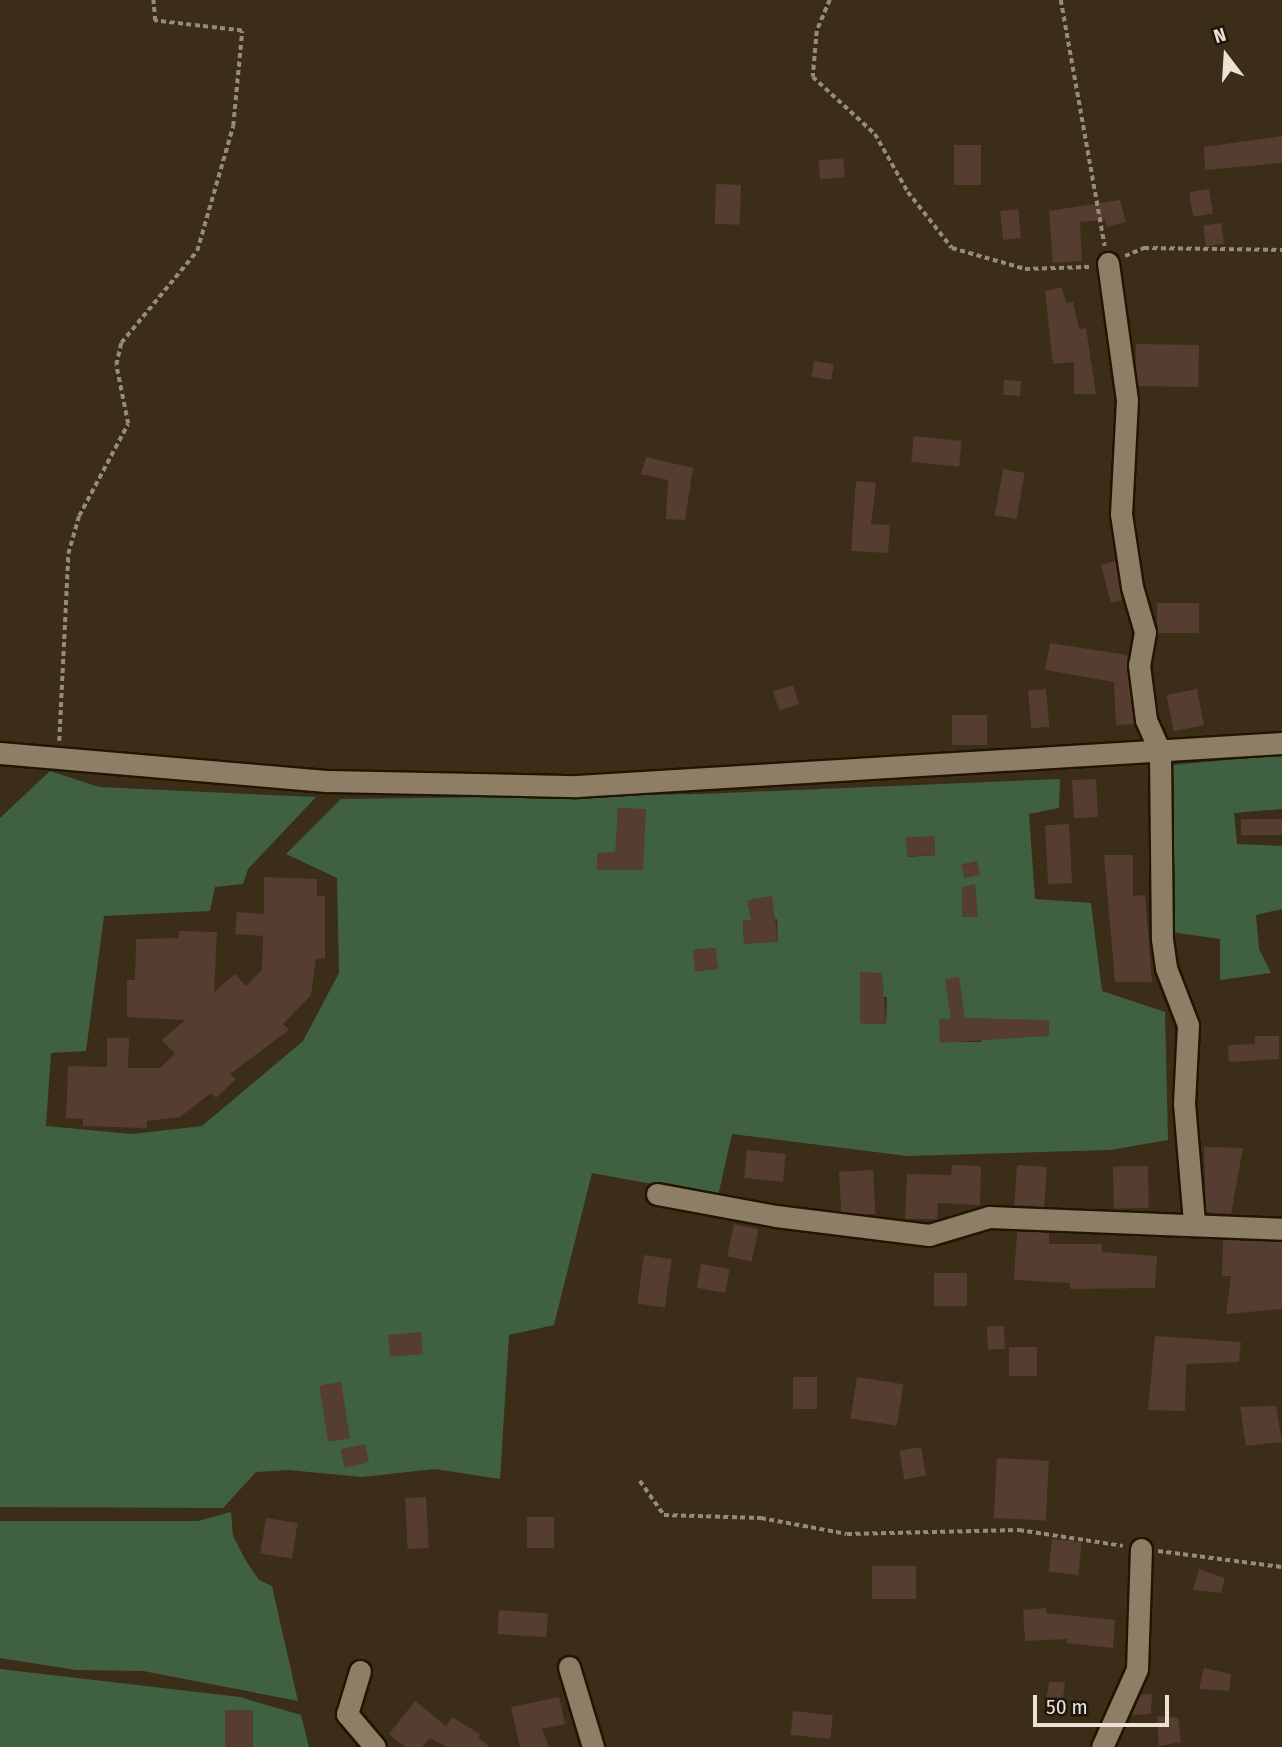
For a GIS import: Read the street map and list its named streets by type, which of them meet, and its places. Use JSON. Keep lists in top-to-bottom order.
{
  "scale_bar": "50 m",
  "north": "top"
}
